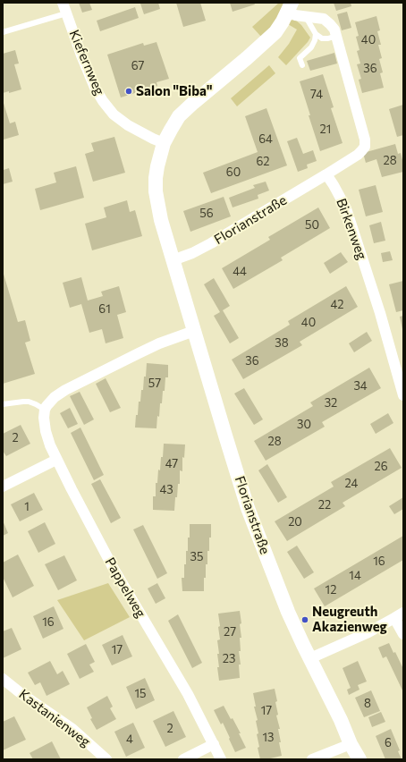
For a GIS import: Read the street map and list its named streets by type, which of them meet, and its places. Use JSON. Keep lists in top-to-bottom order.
{
  "streets": {
    "street": [
      "Kiefernweg",
      "Florianstraße",
      "Birkenweg",
      "Pappelweg",
      "Kastanienweg"
    ]
  },
  "crossings": [
    ["Kiefernweg", "Florianstraße"],
    ["Florianstraße", "Birkenweg"]
  ],
  "places": ["Salon \"Biba\"", "Neugreuth Akazienweg"],
  "house_numbers": [
    "40",
    "67",
    "36",
    "74",
    "21",
    "64",
    "28",
    "62",
    "60",
    "56",
    "50",
    "44",
    "42",
    "61",
    "40",
    "38",
    "36",
    "57",
    "34",
    "32",
    "30",
    "2",
    "28",
    "47",
    "26",
    "24",
    "43",
    "22",
    "1",
    "20",
    "35",
    "16",
    "14",
    "12",
    "16",
    "27",
    "17",
    "23",
    "15",
    "8",
    "17",
    "2",
    "13",
    "4",
    "6"
  ]
}
